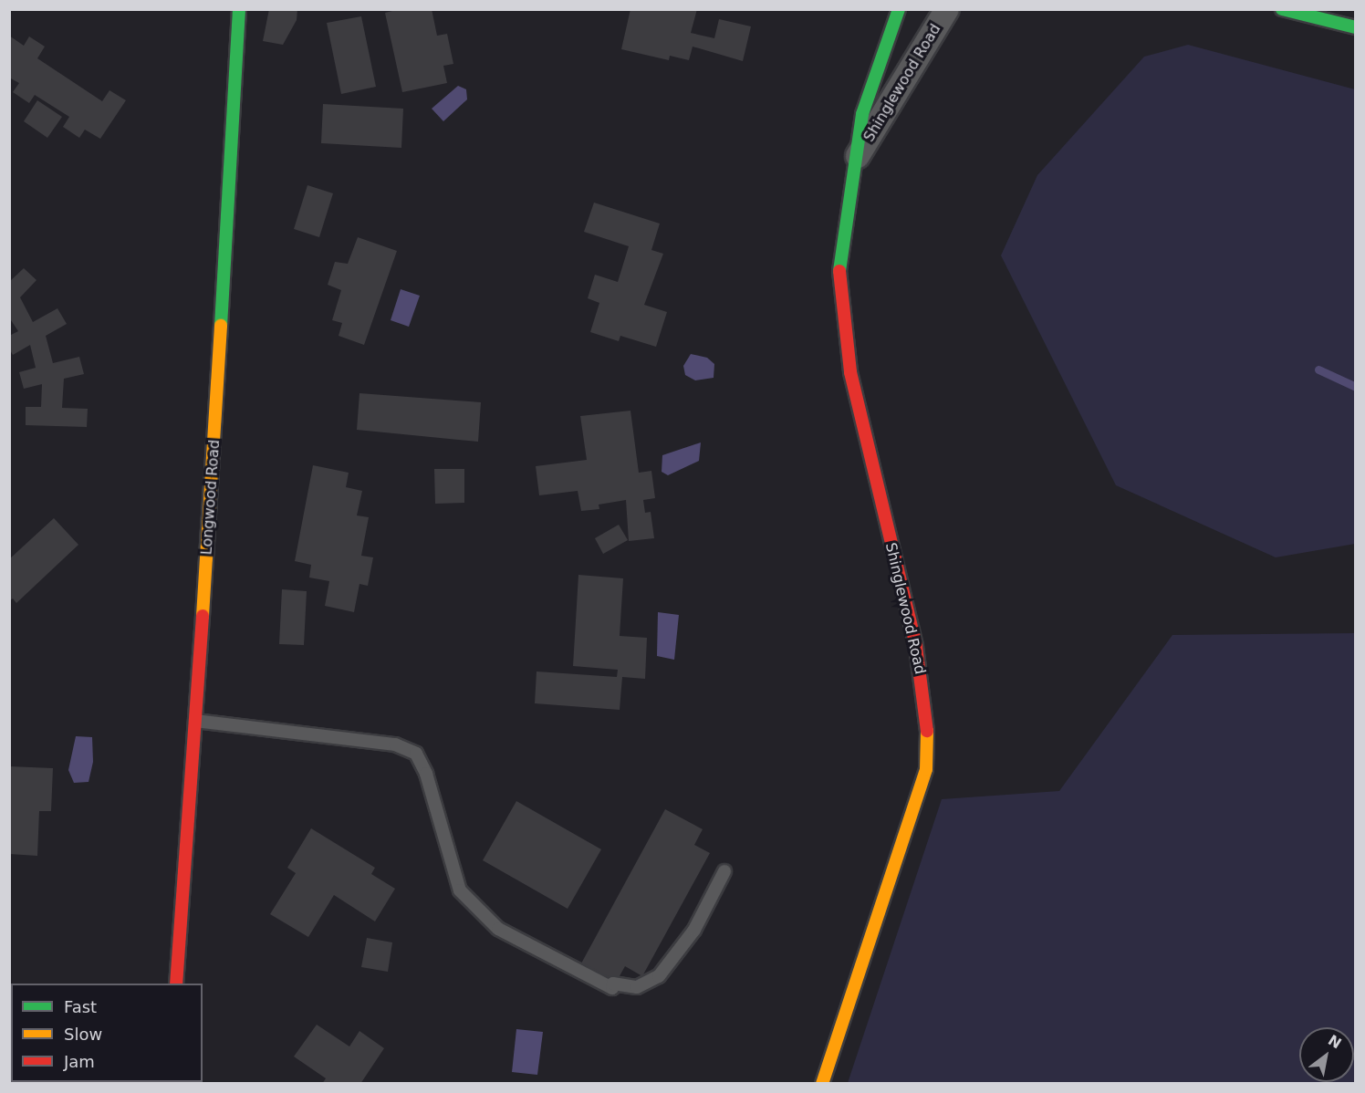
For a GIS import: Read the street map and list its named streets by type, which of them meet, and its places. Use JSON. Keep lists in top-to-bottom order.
{
  "streets": {
    "main road": ["Shinglewood Road", "Longwood Road"]
  },
  "legend": ["Fast", "Slow", "Jam"],
  "north": "top right"
}
